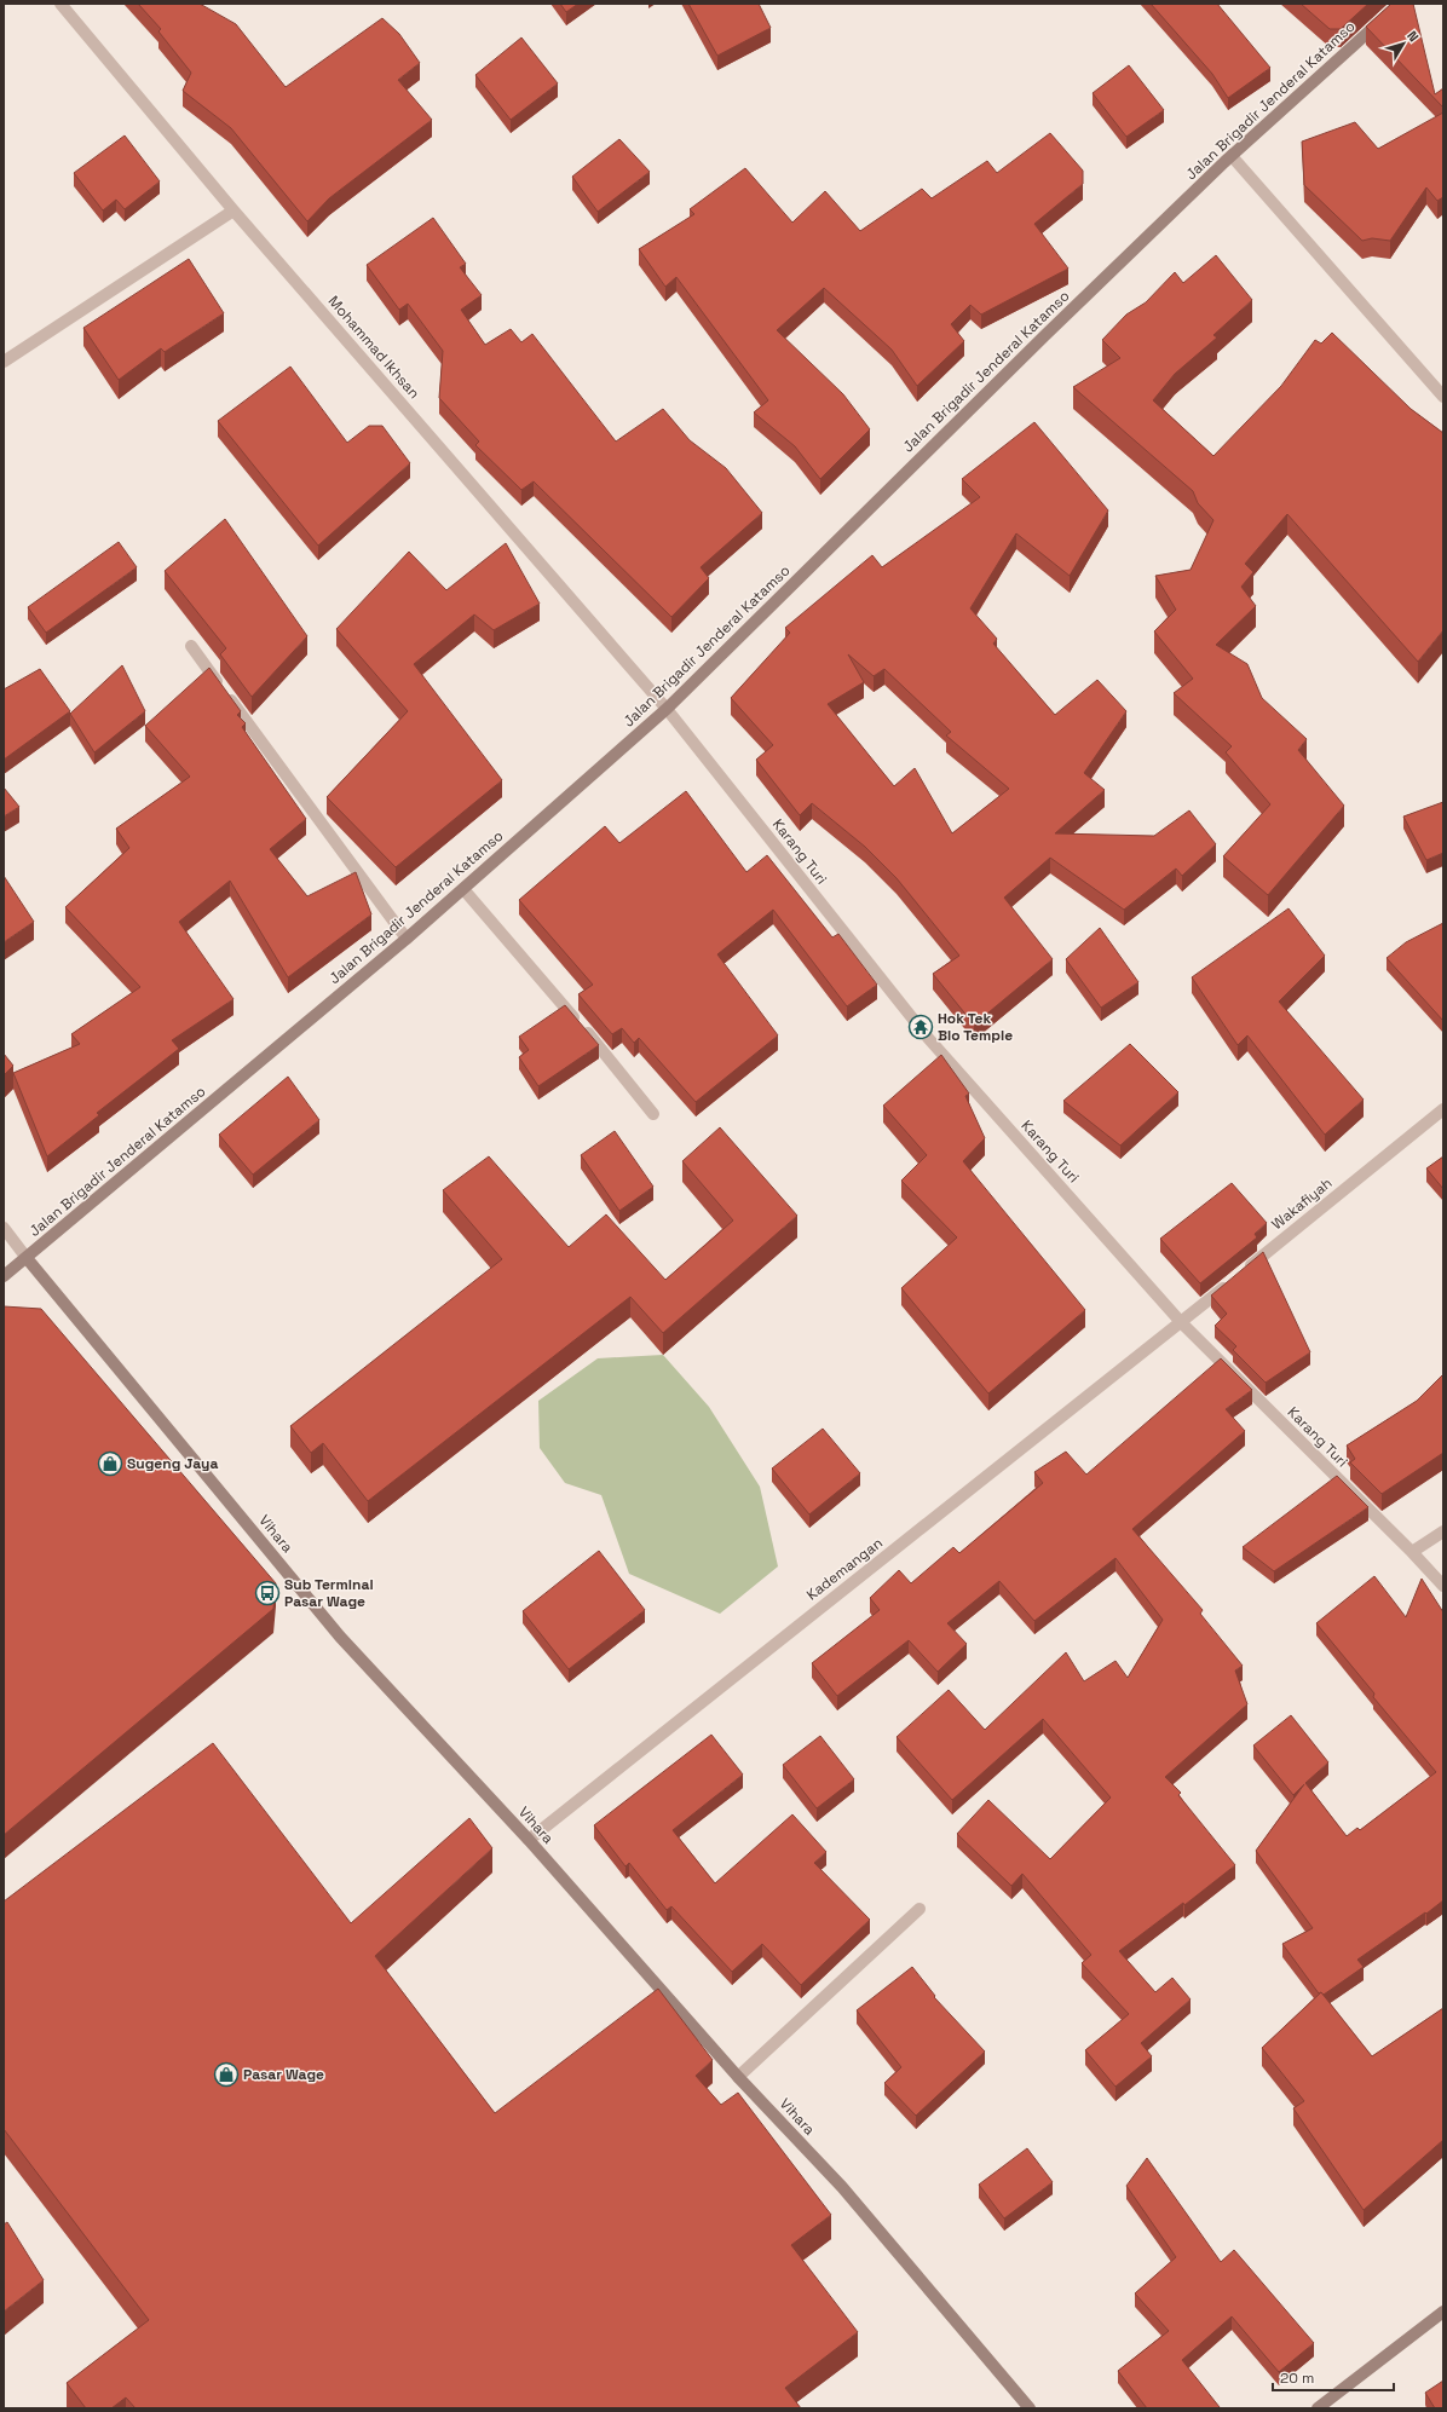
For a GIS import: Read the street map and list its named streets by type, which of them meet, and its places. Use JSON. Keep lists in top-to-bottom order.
{
  "streets": {
    "street": [
      "Jalan Brigadir Jenderal Katamso",
      "Mohammad Ikhsan",
      "Karang Turi",
      "Wakafiyah",
      "Vihara",
      "Kademangan"
    ]
  },
  "crossings": [
    ["Jalan Brigadir Jenderal Katamso", "Mohammad Ikhsan"],
    ["Jalan Brigadir Jenderal Katamso", "Karang Turi"],
    ["Jalan Brigadir Jenderal Katamso", "Vihara"],
    ["Mohammad Ikhsan", "Karang Turi"],
    ["Karang Turi", "Wakafiyah"],
    ["Karang Turi", "Kademangan"],
    ["Wakafiyah", "Kademangan"],
    ["Vihara", "Kademangan"]
  ],
  "places": {
    "temple": ["Hok Tek Bio Temple"],
    "shop": ["Sugeng Jaya", "Pasar Wage"],
    "bus stop": ["Sub Terminal Pasar Wage"]
  },
  "scale_bar": "20 m",
  "north": "top right"
}
